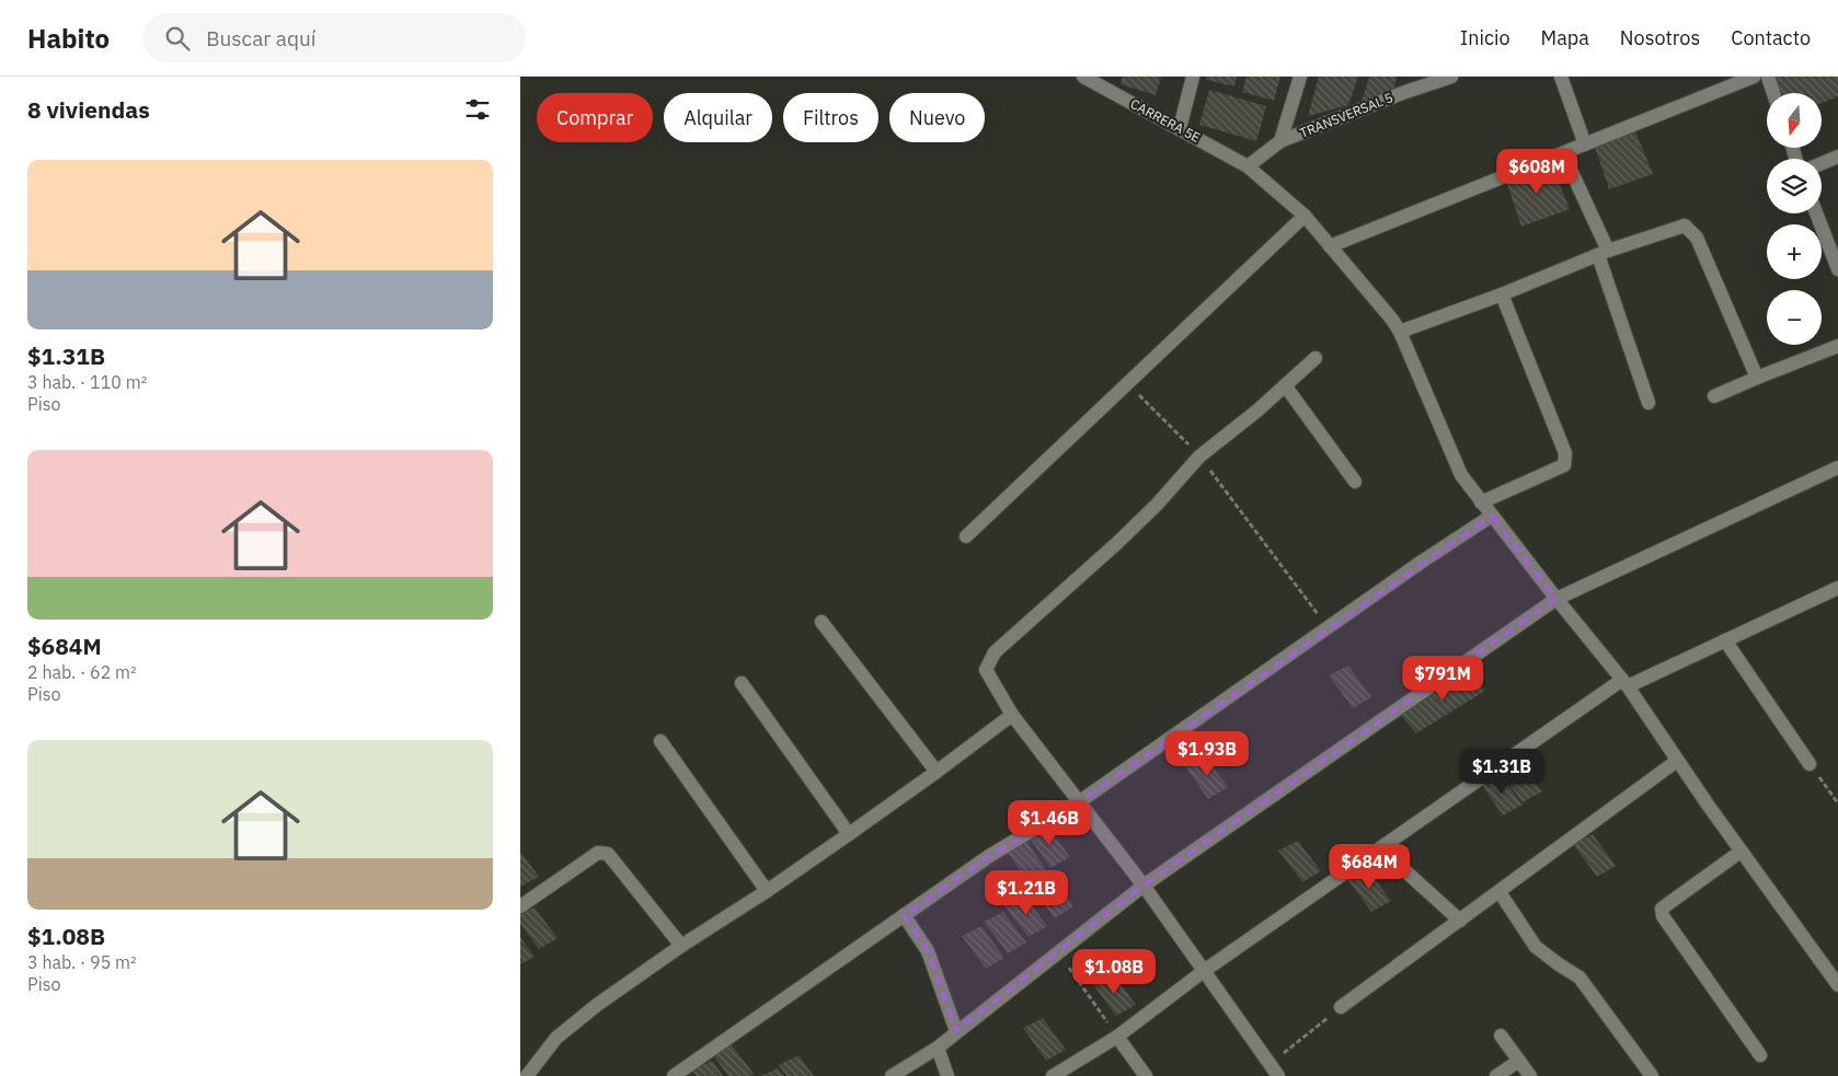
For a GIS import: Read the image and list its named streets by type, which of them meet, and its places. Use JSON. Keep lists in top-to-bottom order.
{
  "streets": {
    "street": ["TRANSVERSAL 5", "CARRERA 5E"]
  },
  "crossings": [
    ["TRANSVERSAL 5", "CARRERA 5E"]
  ],
  "north": "bottom",
  "page": {
    "header": "Habito",
    "search": "Buscar aquí",
    "nav": [
      "Inicio",
      "Mapa",
      "Nosotros",
      "Contacto"
    ],
    "heading": "8 viviendas",
    "map_buttons": ["+", "−"],
    "chip": [
      "Comprar",
      "Alquilar",
      "Filtros",
      "Nuevo"
    ],
    "list": [
      {
        "name": "$1.31B",
        "note": "3 hab. · 110 m² · Piso"
      },
      {
        "name": "$684M",
        "note": "2 hab. · 62 m² · Piso"
      },
      {
        "name": "$1.08B",
        "note": "3 hab. · 95 m² · Piso"
      }
    ],
    "price": [
      "$608M",
      "$791M",
      "$1.93B",
      "$1.31B",
      "$1.46B",
      "$684M",
      "$1.21B",
      "$1.08B"
    ]
  }
}
